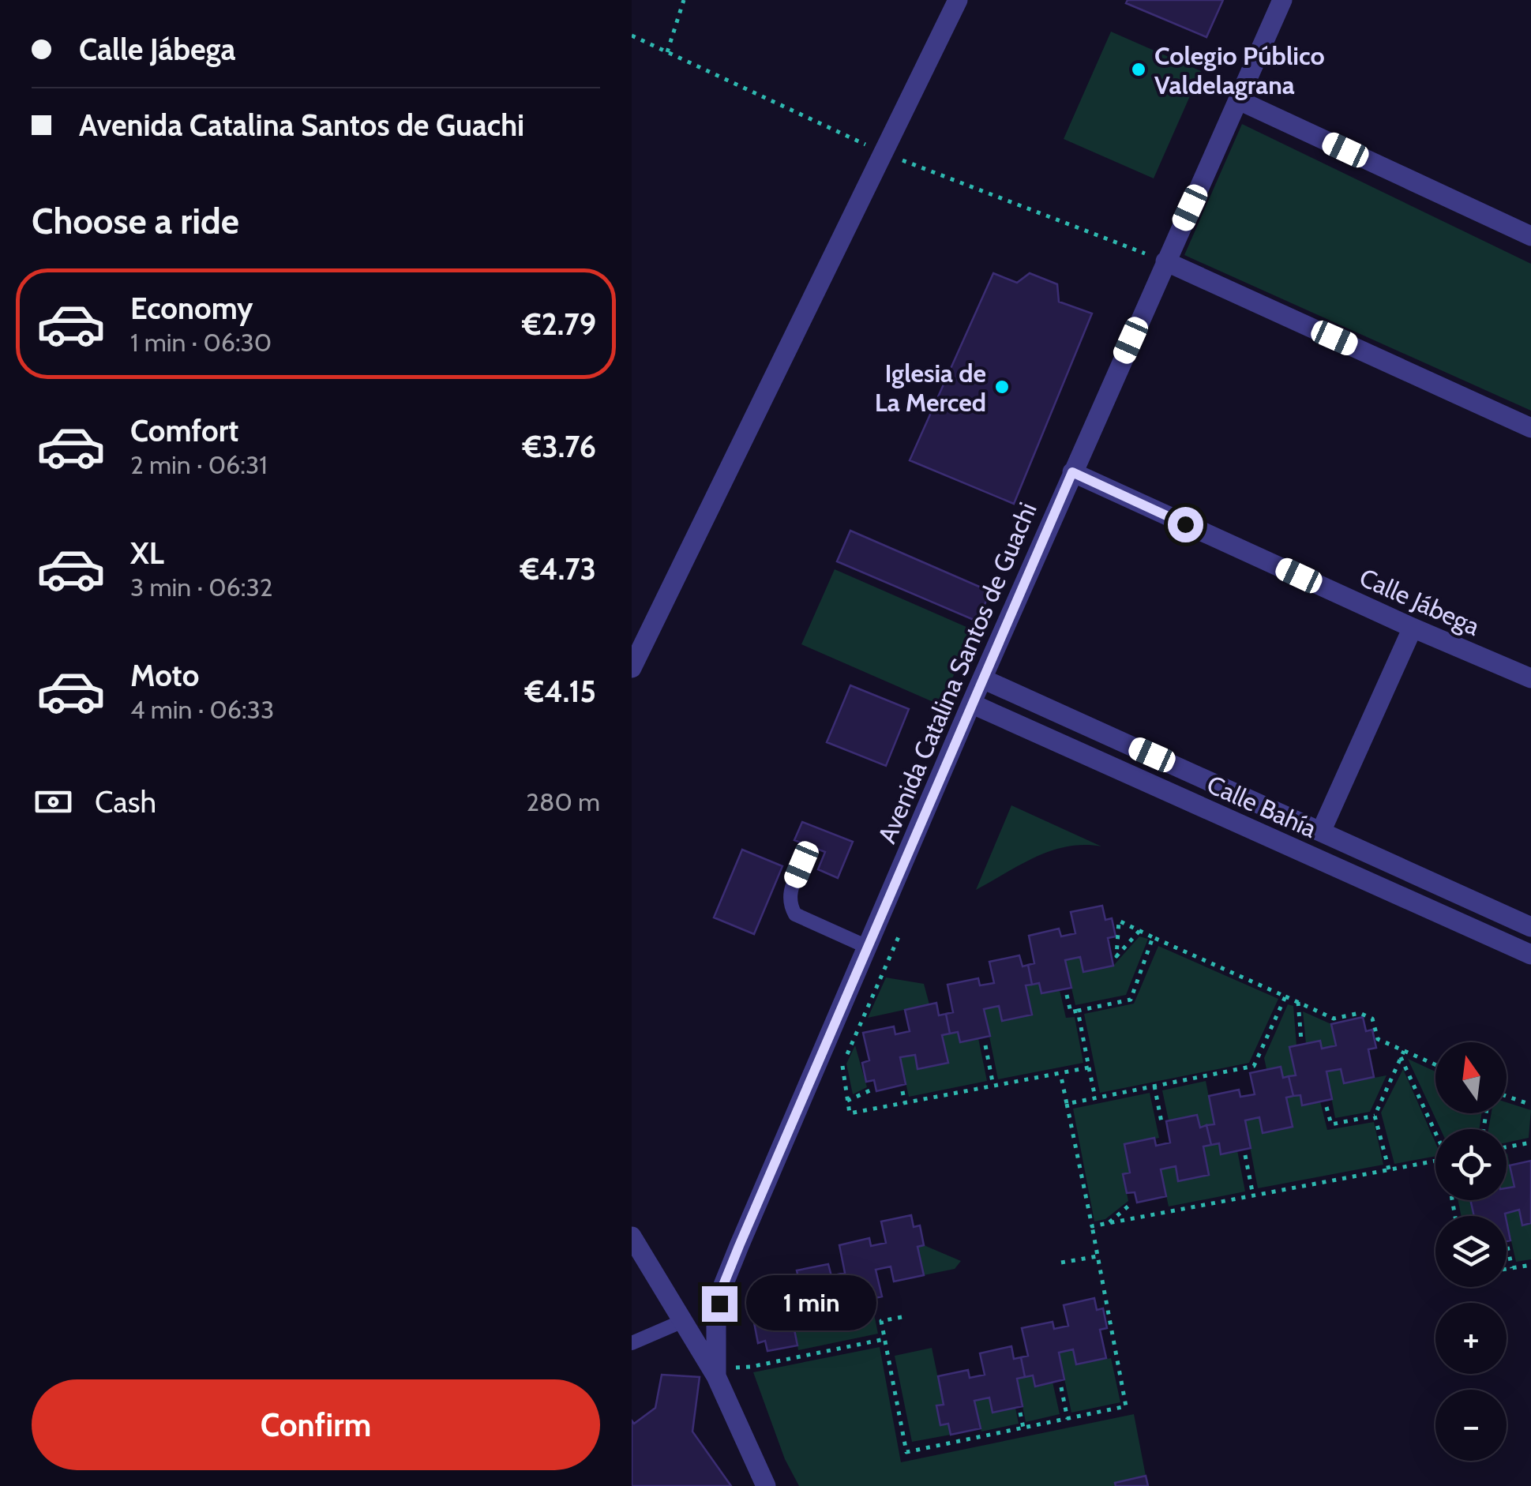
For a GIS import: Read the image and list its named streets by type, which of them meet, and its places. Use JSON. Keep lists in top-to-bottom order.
{
  "streets": {
    "street": ["Calle Jábega", "Avenida Catalina Santos de Guachi", "Calle Bahía"]
  },
  "crossings": [
    ["Calle Jábega", "Avenida Catalina Santos de Guachi"],
    ["Avenida Catalina Santos de Guachi", "Calle Bahía"]
  ],
  "places": ["Colegio Público Valdelagrana", "Iglesia de La Merced"],
  "north": "top",
  "page": {
    "banner": ["Calle Jábega", "Avenida Catalina Santos de Guachi"],
    "heading": "Choose a ride",
    "list": [
      {
        "name": "Economy",
        "note": "1 min · 06:30",
        "value": "€2.79"
      },
      {
        "name": "Comfort",
        "note": "2 min · 06:31",
        "value": "€3.76"
      },
      {
        "name": "XL",
        "note": "3 min · 06:32",
        "value": "€4.73"
      },
      {
        "name": "Moto",
        "note": "4 min · 06:33",
        "value": "€4.15"
      }
    ],
    "pay": ["Cash", "280 m"],
    "map_buttons": ["+", "−"],
    "bubble": "1 min",
    "buttons": "Confirm"
  }
}
